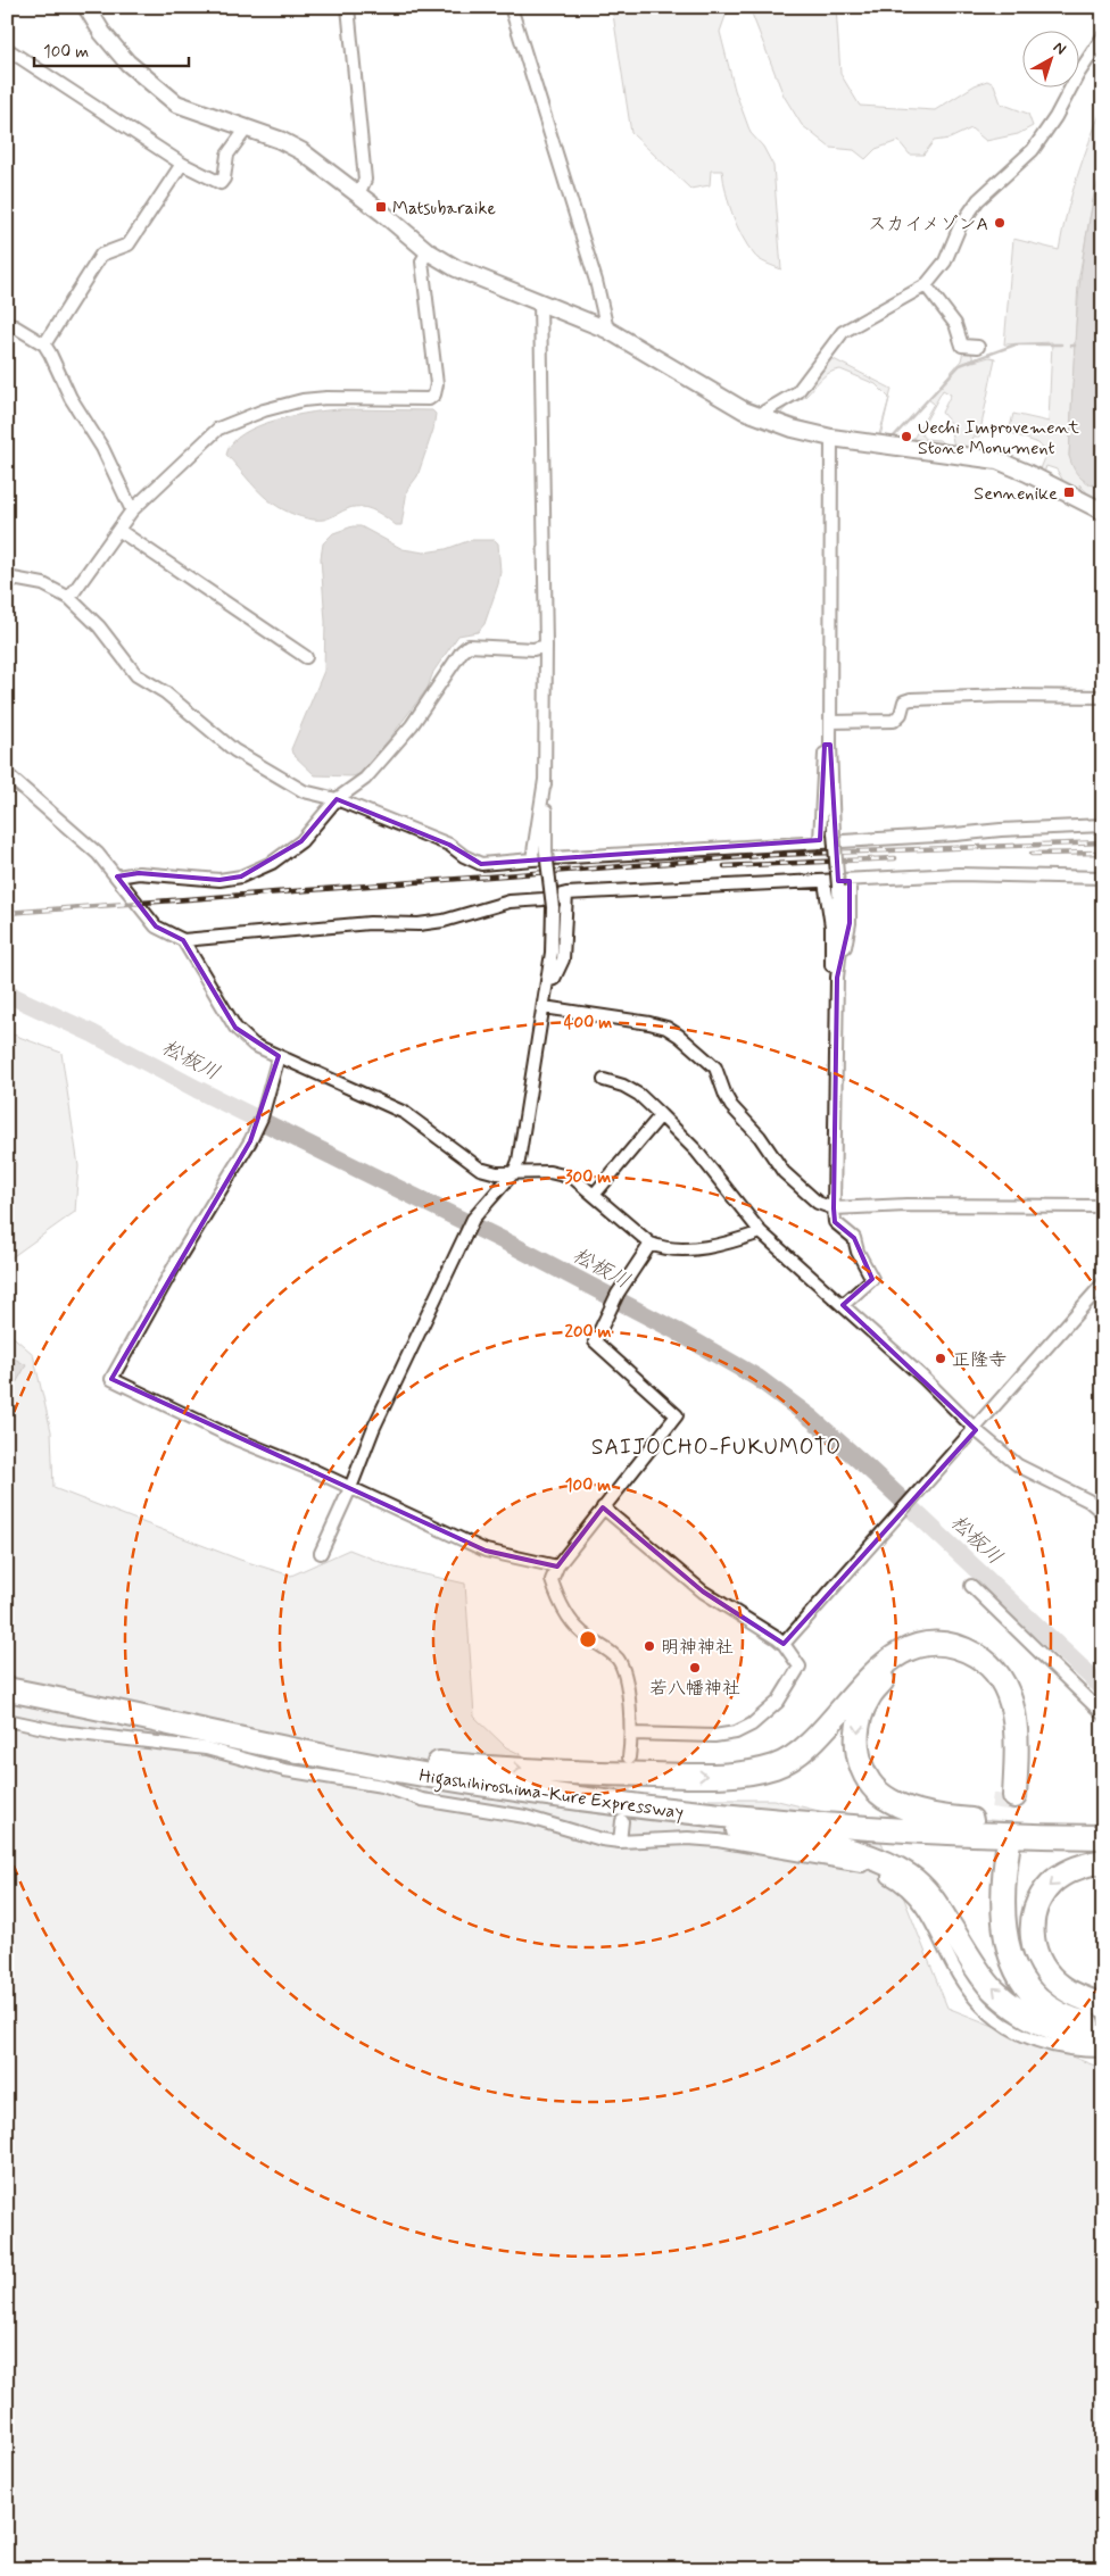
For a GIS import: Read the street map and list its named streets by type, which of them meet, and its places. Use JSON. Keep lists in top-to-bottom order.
{
  "streets": {
    "highway": ["Higashihiroshima-Kure Expressway"]
  },
  "districts": ["SAIJOCHO-FUKUMOTO"],
  "water": ["松板川"],
  "places": {
    "transit": ["Matsubaraike", "Sennenike"],
    "other": [
      "スカイメゾンA",
      "Uechi Improvement Stone Monument",
      "正隆寺",
      "明神神社",
      "若八幡神社"
    ]
  },
  "scale_bar": "100 m",
  "north": "top right",
  "rings": [
    "400 m",
    "300 m",
    "200 m",
    "100 m"
  ]
}
